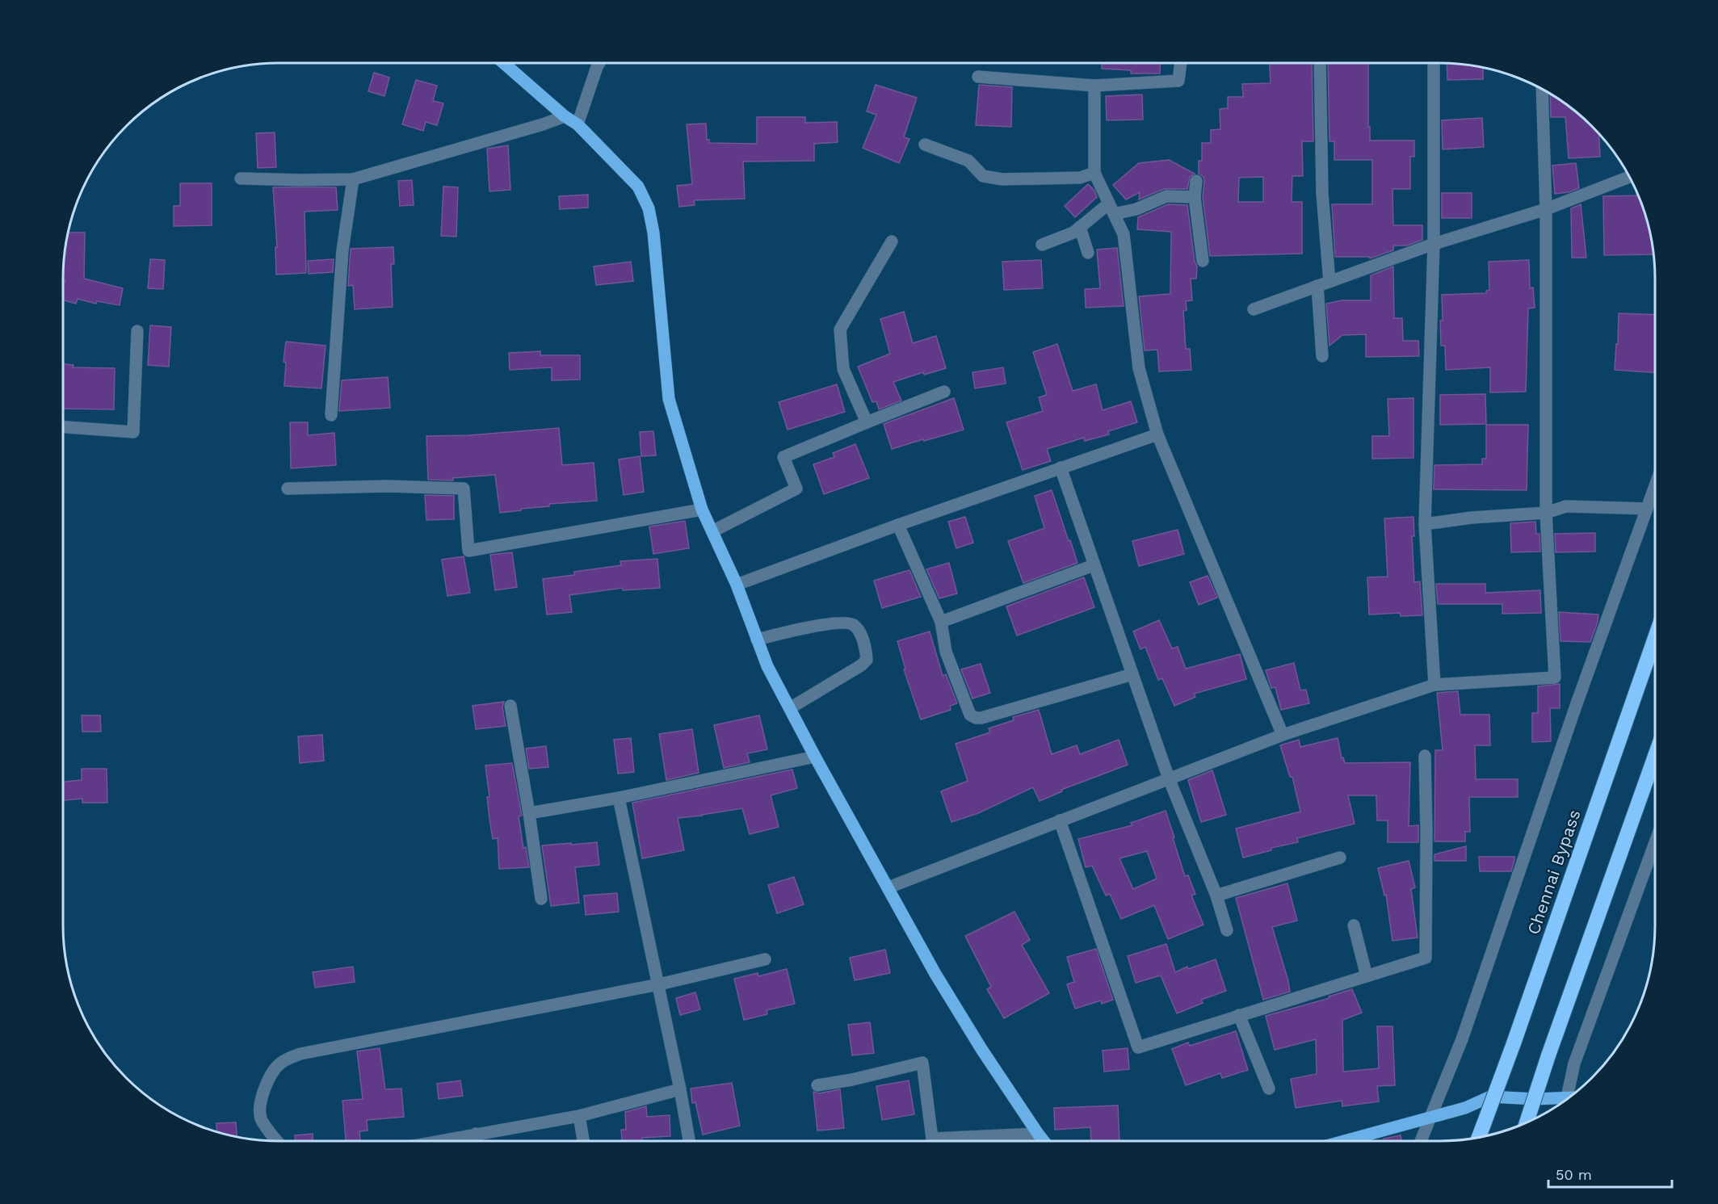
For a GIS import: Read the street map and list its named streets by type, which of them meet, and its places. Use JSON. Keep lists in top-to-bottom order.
{
  "streets": {
    "highway": ["Chennai Bypass"]
  },
  "scale_bar": "50 m"
}
